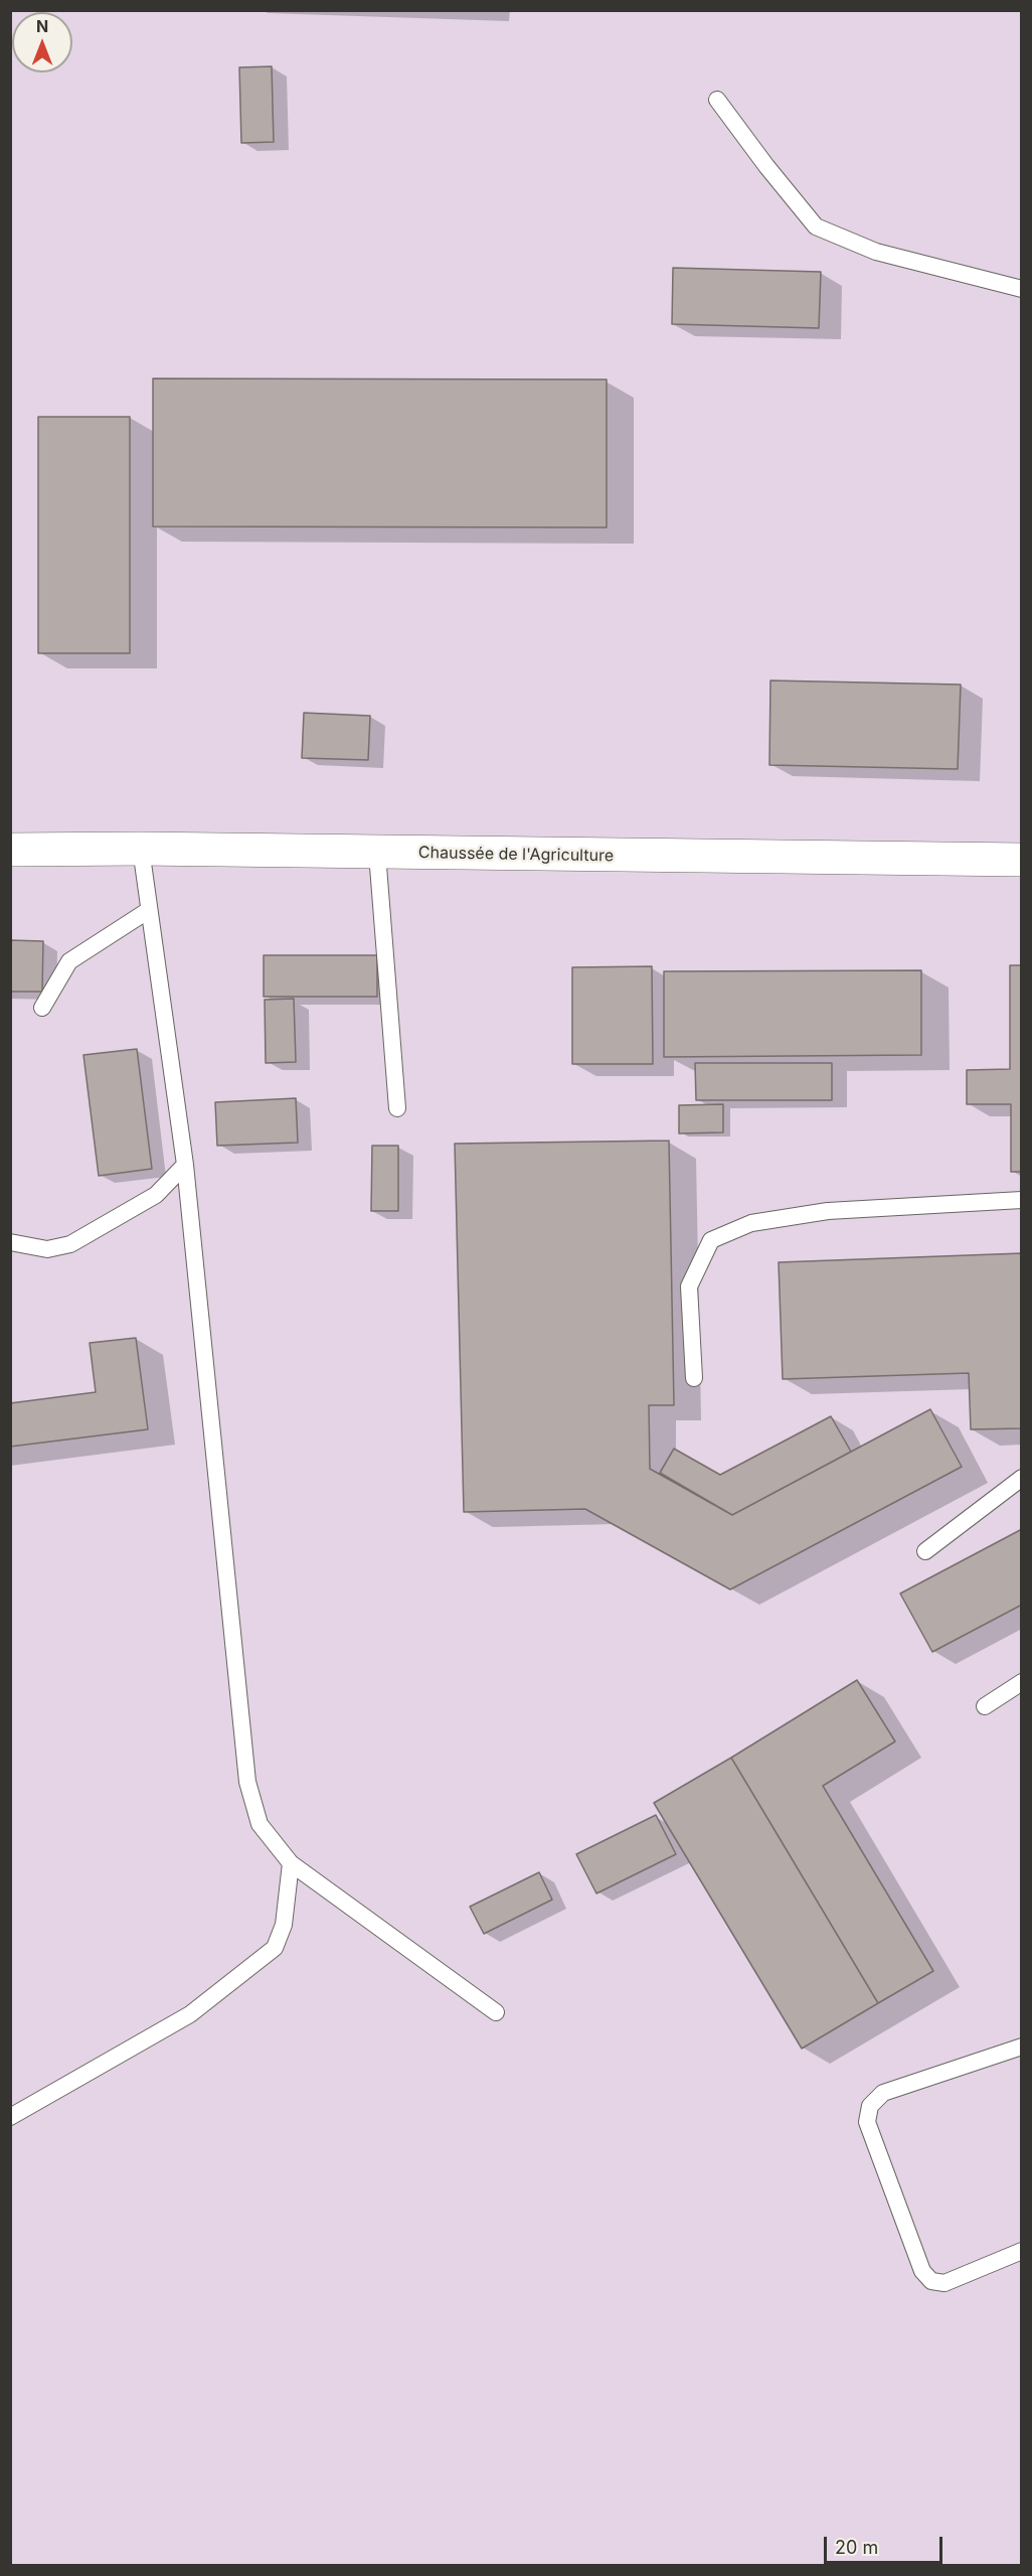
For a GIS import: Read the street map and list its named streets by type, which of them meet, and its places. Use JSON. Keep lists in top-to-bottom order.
{
  "streets": {
    "street": ["Chaussée de l'Agriculture"]
  },
  "scale_bar": "20 m",
  "north": "top"
}
